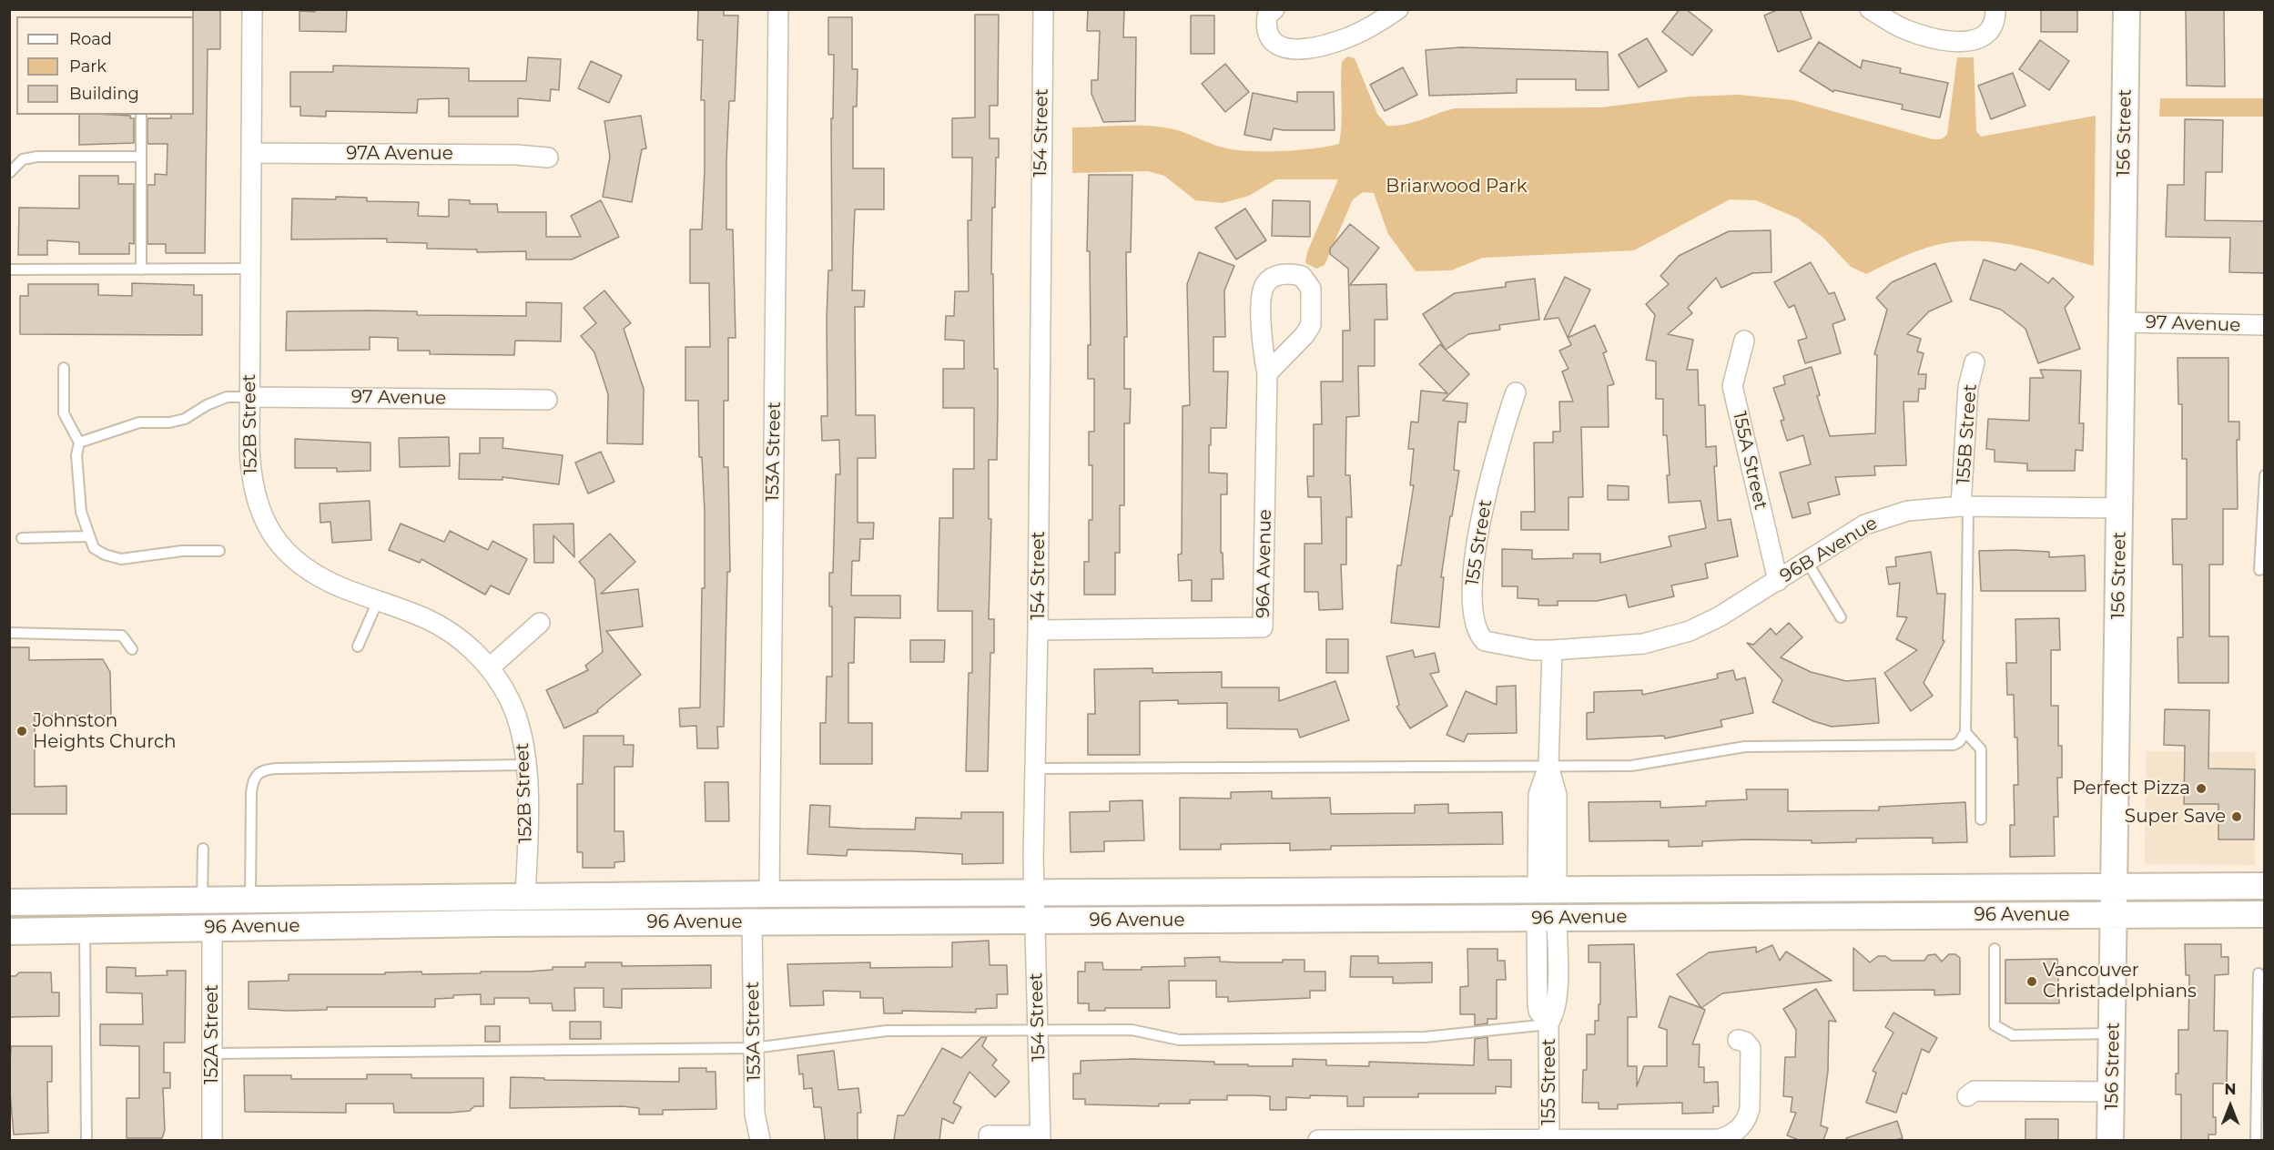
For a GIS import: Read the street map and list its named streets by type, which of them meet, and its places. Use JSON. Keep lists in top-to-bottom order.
{
  "streets": {
    "main road": ["156 Street", "96 Avenue"],
    "street": [
      "154 Street",
      "97A Avenue",
      "97 Avenue",
      "152B Street",
      "155B Street",
      "153A Street",
      "155A Street",
      "155 Street",
      "96B Avenue",
      "96A Avenue",
      "152A Street"
    ]
  },
  "crossings": [
    ["154 Street", "96A Avenue"],
    ["154 Street", "96 Avenue"],
    ["156 Street", "97 Avenue"],
    ["156 Street", "96B Avenue"],
    ["156 Street", "96 Avenue"],
    ["97A Avenue", "152B Street"],
    ["97 Avenue", "152B Street"],
    ["152B Street", "96 Avenue"],
    ["155B Street", "96B Avenue"],
    ["153A Street", "96 Avenue"],
    ["155A Street", "96B Avenue"],
    ["155 Street", "96B Avenue"],
    ["155 Street", "96 Avenue"],
    ["96 Avenue", "152A Street"]
  ],
  "parks": ["Briarwood Park"],
  "places": [
    "Johnston Heights Church",
    "Perfect Pizza",
    "Super Save",
    "Vancouver Christadelphians"
  ],
  "legend": ["Road", "Park", "Building"],
  "north": "top"
}
